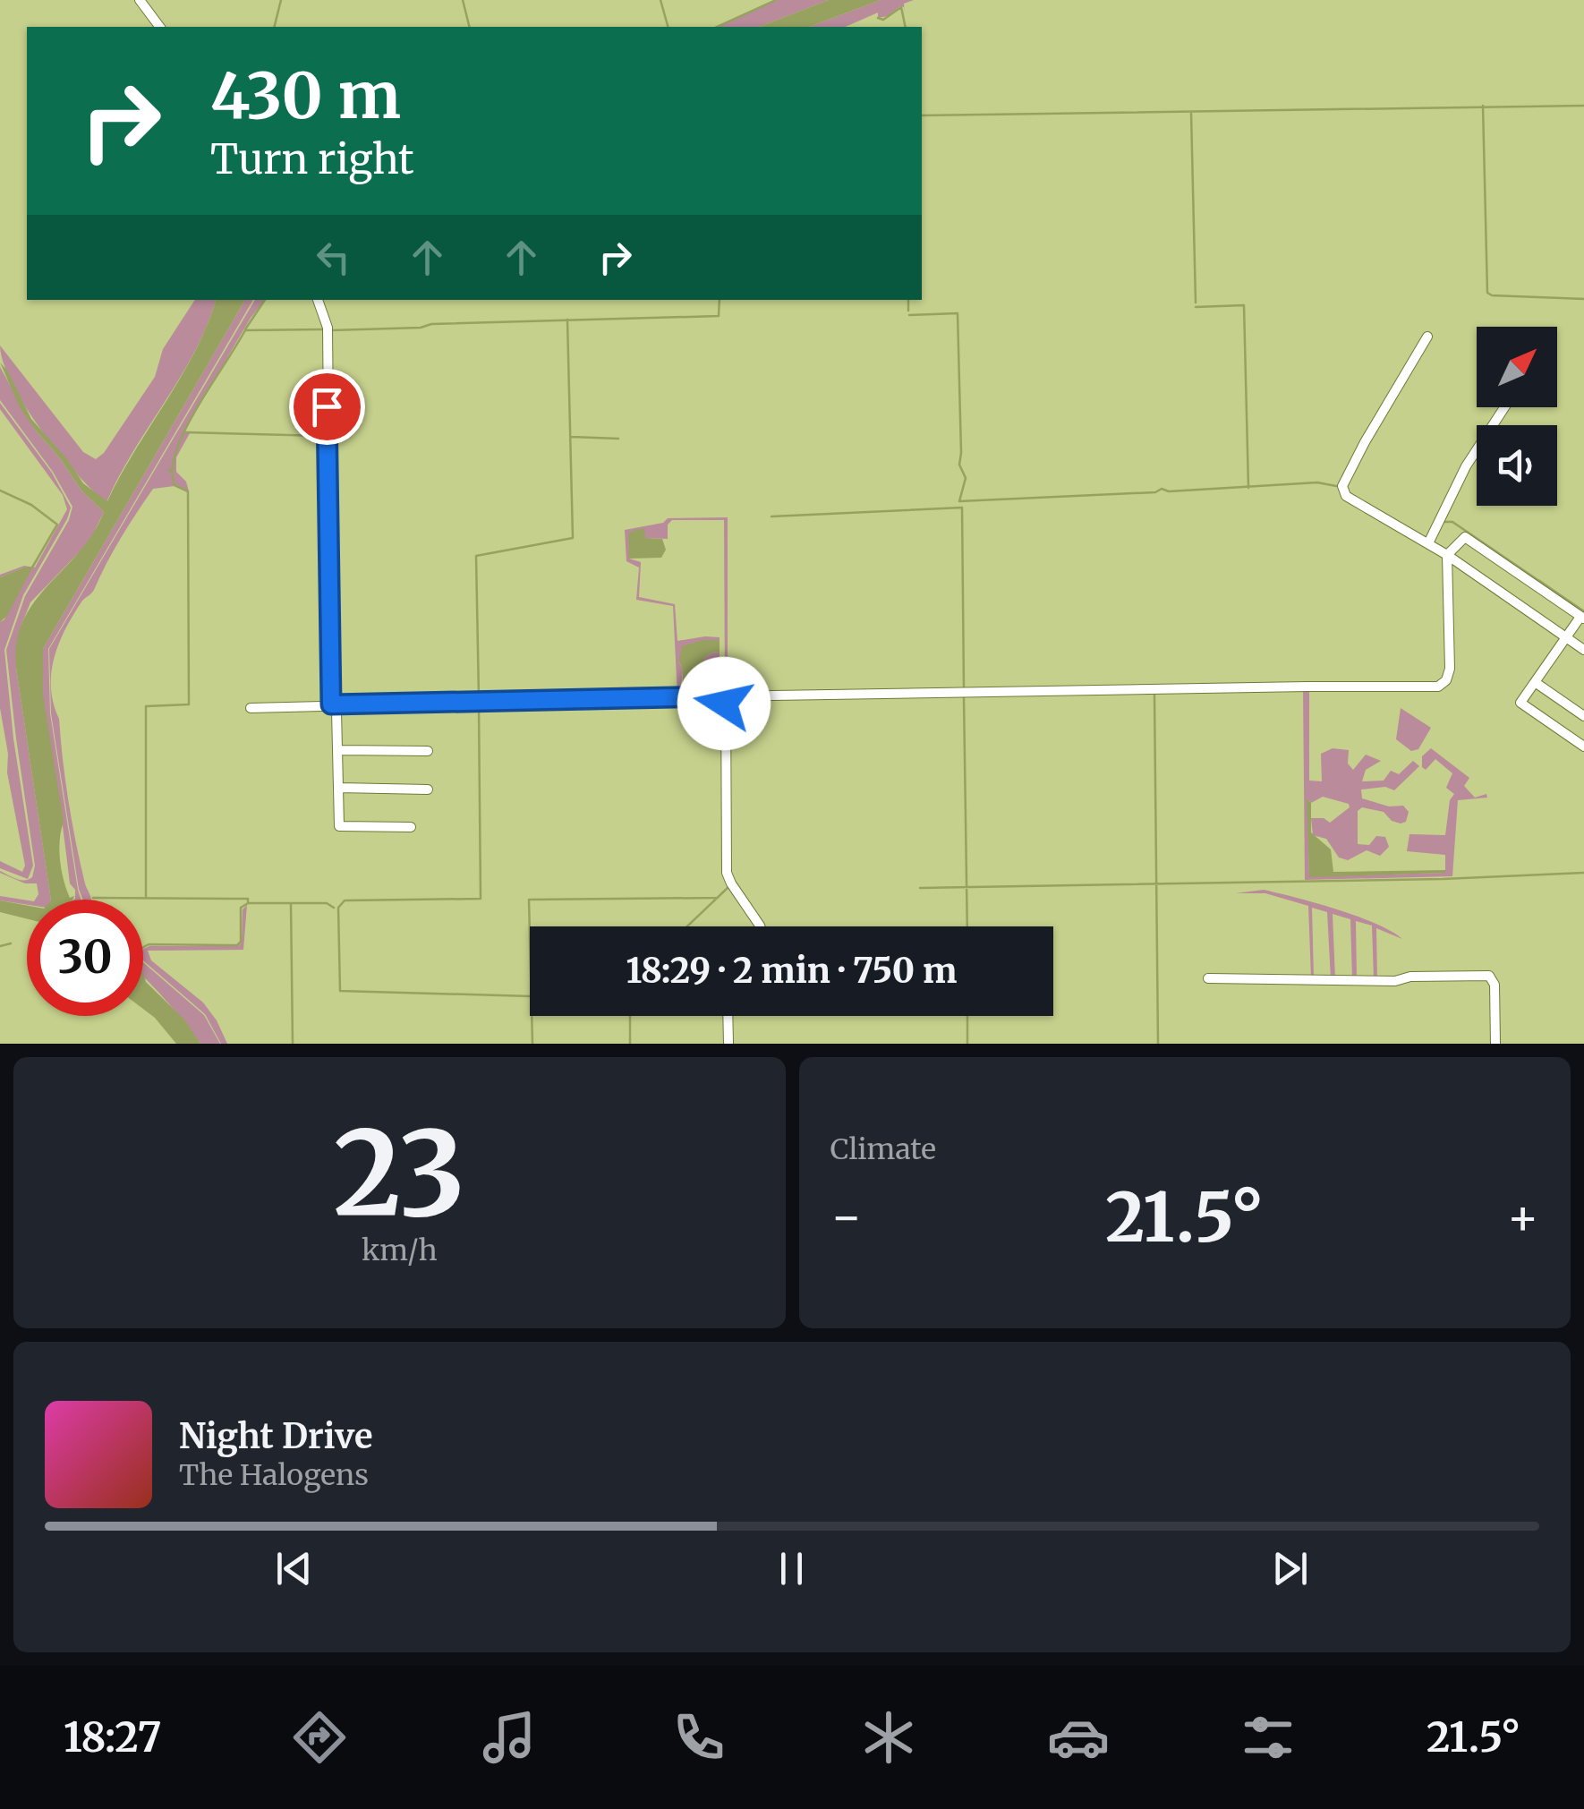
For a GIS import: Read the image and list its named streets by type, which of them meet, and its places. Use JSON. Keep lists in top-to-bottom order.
{
  "north": "top right",
  "page": {
    "turn": ["430 m", "Turn right"],
    "limit": "30",
    "trip": "18:29 · 2 min · 750 m",
    "tile": [
      ["23", "km/h"],
      "Climate"
    ],
    "heat": ["−", "21.5°", "+"],
    "song": ["Night Drive", "The Halogens"],
    "tabs": ["18:27", "21.5°"]
  }
}
